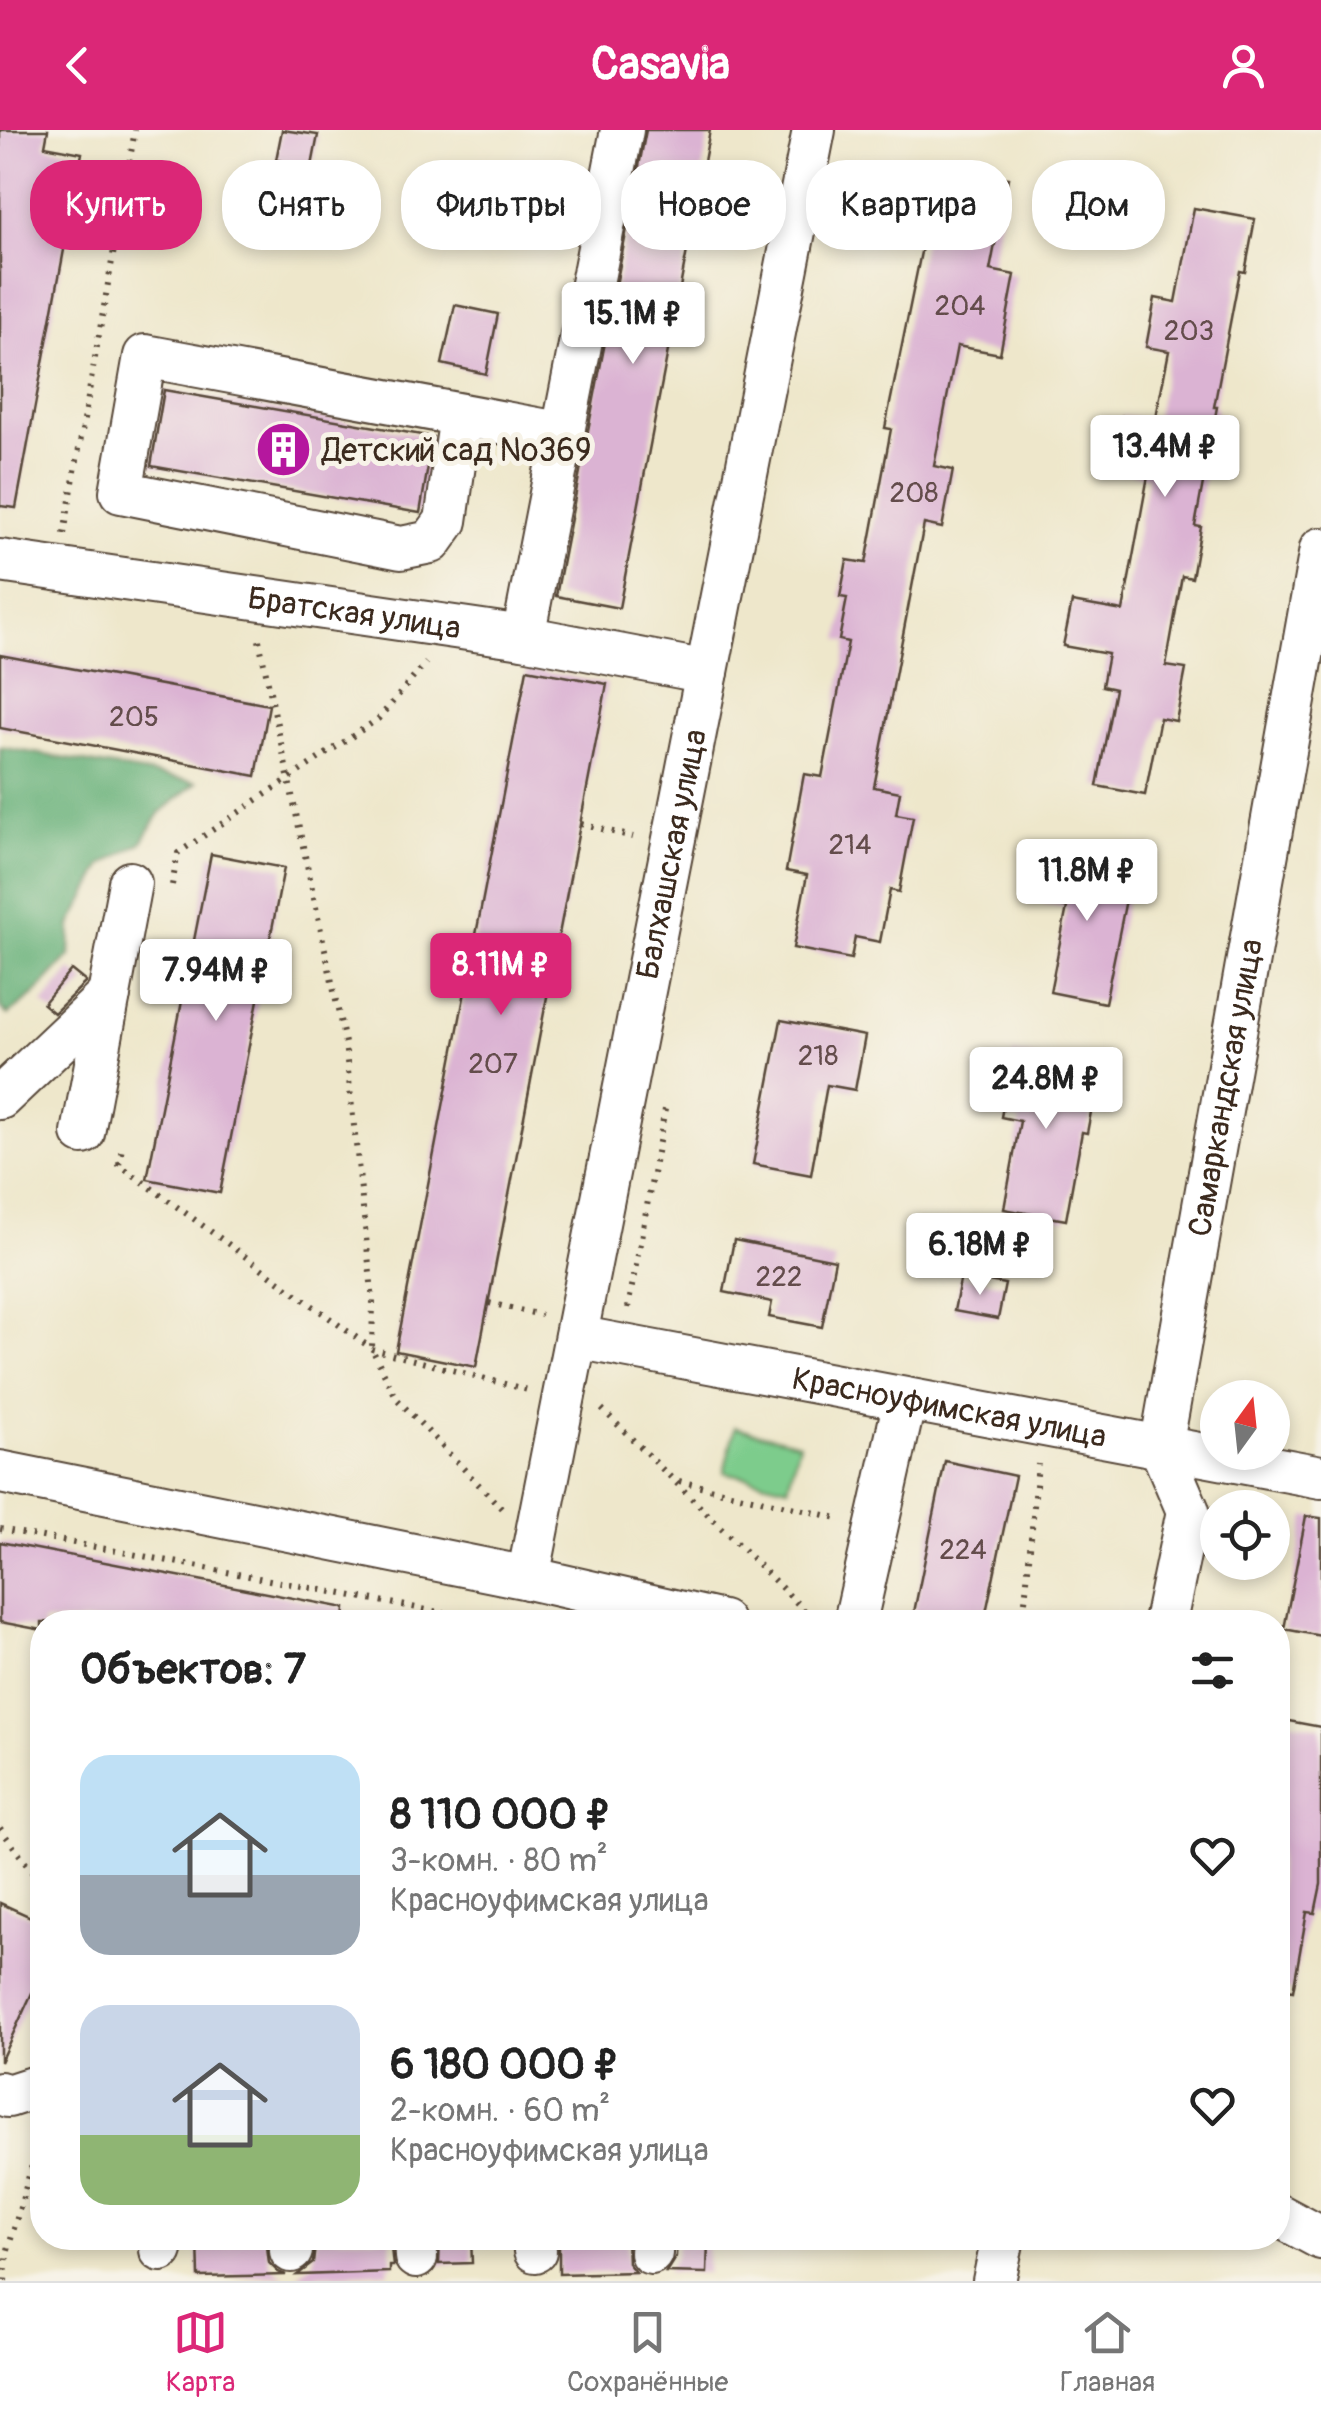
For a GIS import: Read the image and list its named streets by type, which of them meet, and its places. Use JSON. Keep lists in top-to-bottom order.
{
  "streets": {
    "street": [
      "Братская улица",
      "Балхашская улица",
      "Самаркандская улица",
      "Красноуфимская улица"
    ]
  },
  "crossings": [
    ["Братская улица", "Балхашская улица"],
    ["Балхашская улица", "Красноуфимская улица"],
    ["Самаркандская улица", "Красноуфимская улица"]
  ],
  "places": {
    "building": ["Детский сад №369"]
  },
  "house_numbers": [
    "204",
    "203",
    "208",
    "205",
    "214",
    "218",
    "207",
    "222",
    "224"
  ],
  "north": "top",
  "page": {
    "header": "Casavia",
    "chip": [
      "Купить",
      "Снять",
      "Фильтры",
      "Новое",
      "Квартира",
      "Дом"
    ],
    "price": [
      "15.1M ₽",
      "13.4M ₽",
      "11.8M ₽",
      "8.11M ₽",
      "7.94M ₽",
      "24.8M ₽",
      "6.18M ₽"
    ],
    "heading": "Объектов: 7",
    "list": [
      {
        "name": "8 110 000 ₽",
        "note": "3-комн. · 80 m² · Красноуфимская улица"
      },
      {
        "name": "6 180 000 ₽",
        "note": "2-комн. · 60 m² · Красноуфимская улица"
      }
    ],
    "tabs": ["Карта", "Сохранённые", "Главная"]
  }
}
